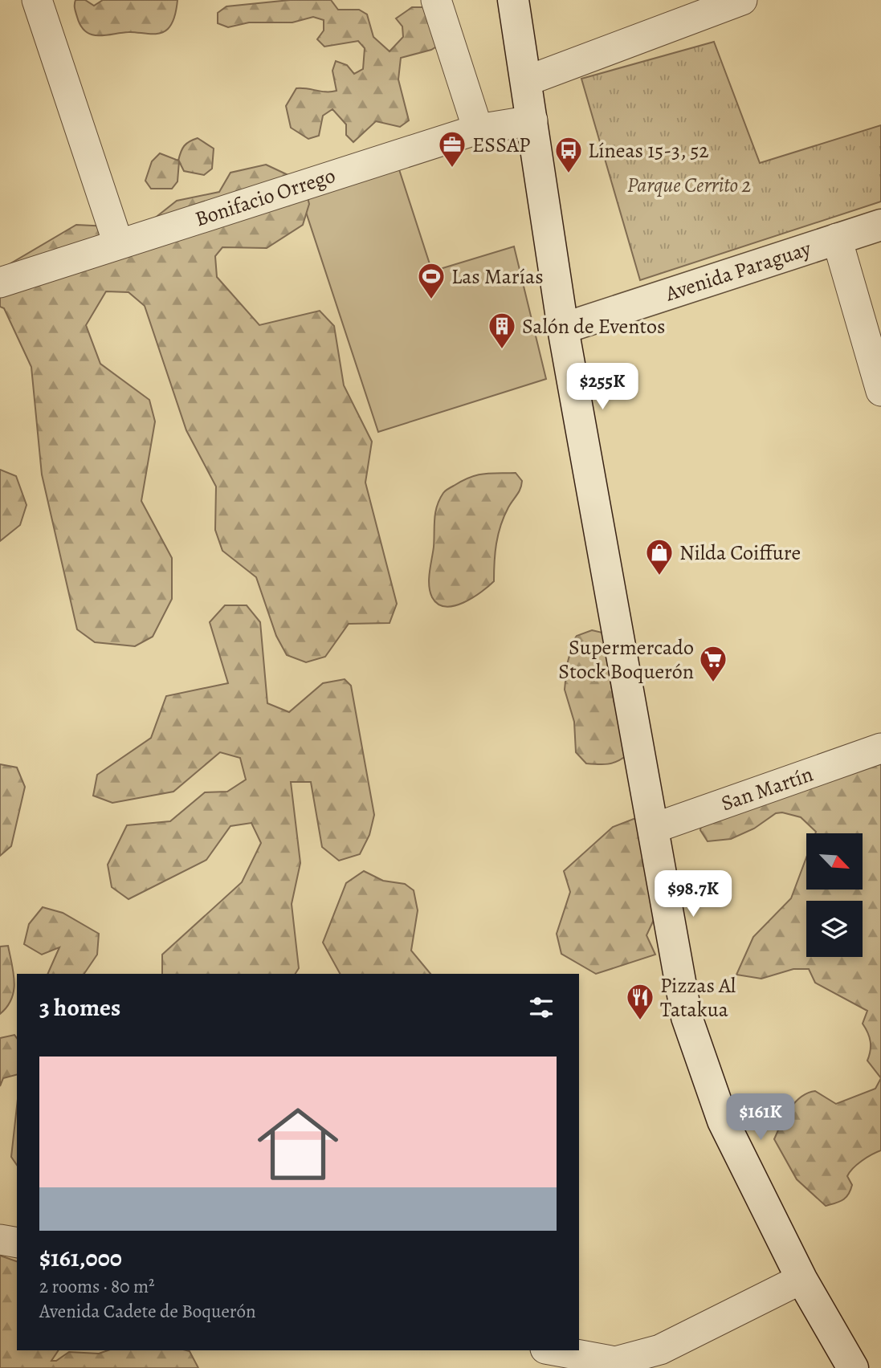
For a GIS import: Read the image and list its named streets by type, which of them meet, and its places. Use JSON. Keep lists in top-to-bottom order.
{
  "streets": {
    "main road": ["Avenida Paraguay"],
    "street": ["Bonifacio Orrego", "San Martín"]
  },
  "parks": ["Parque Cerrito 2"],
  "places": {
    "office": ["ESSAP"],
    "bus stop": ["Líneas 15-3, 52"],
    "sports": ["Las Marías"],
    "building": ["Salón de Eventos"],
    "shop": ["Nilda Coiffure"],
    "supermarket": ["Supermercado Stock Boquerón"],
    "restaurant": ["Pizzas Al Tatakua"]
  },
  "north": "bottom right",
  "page": {
    "price": ["$255K", "$98.7K", "$161K"],
    "heading": "3 homes",
    "list": [
      {
        "name": "$161,000",
        "note": "2 rooms · 80 m² · Avenida Cadete de Boquerón"
      }
    ]
  }
}
